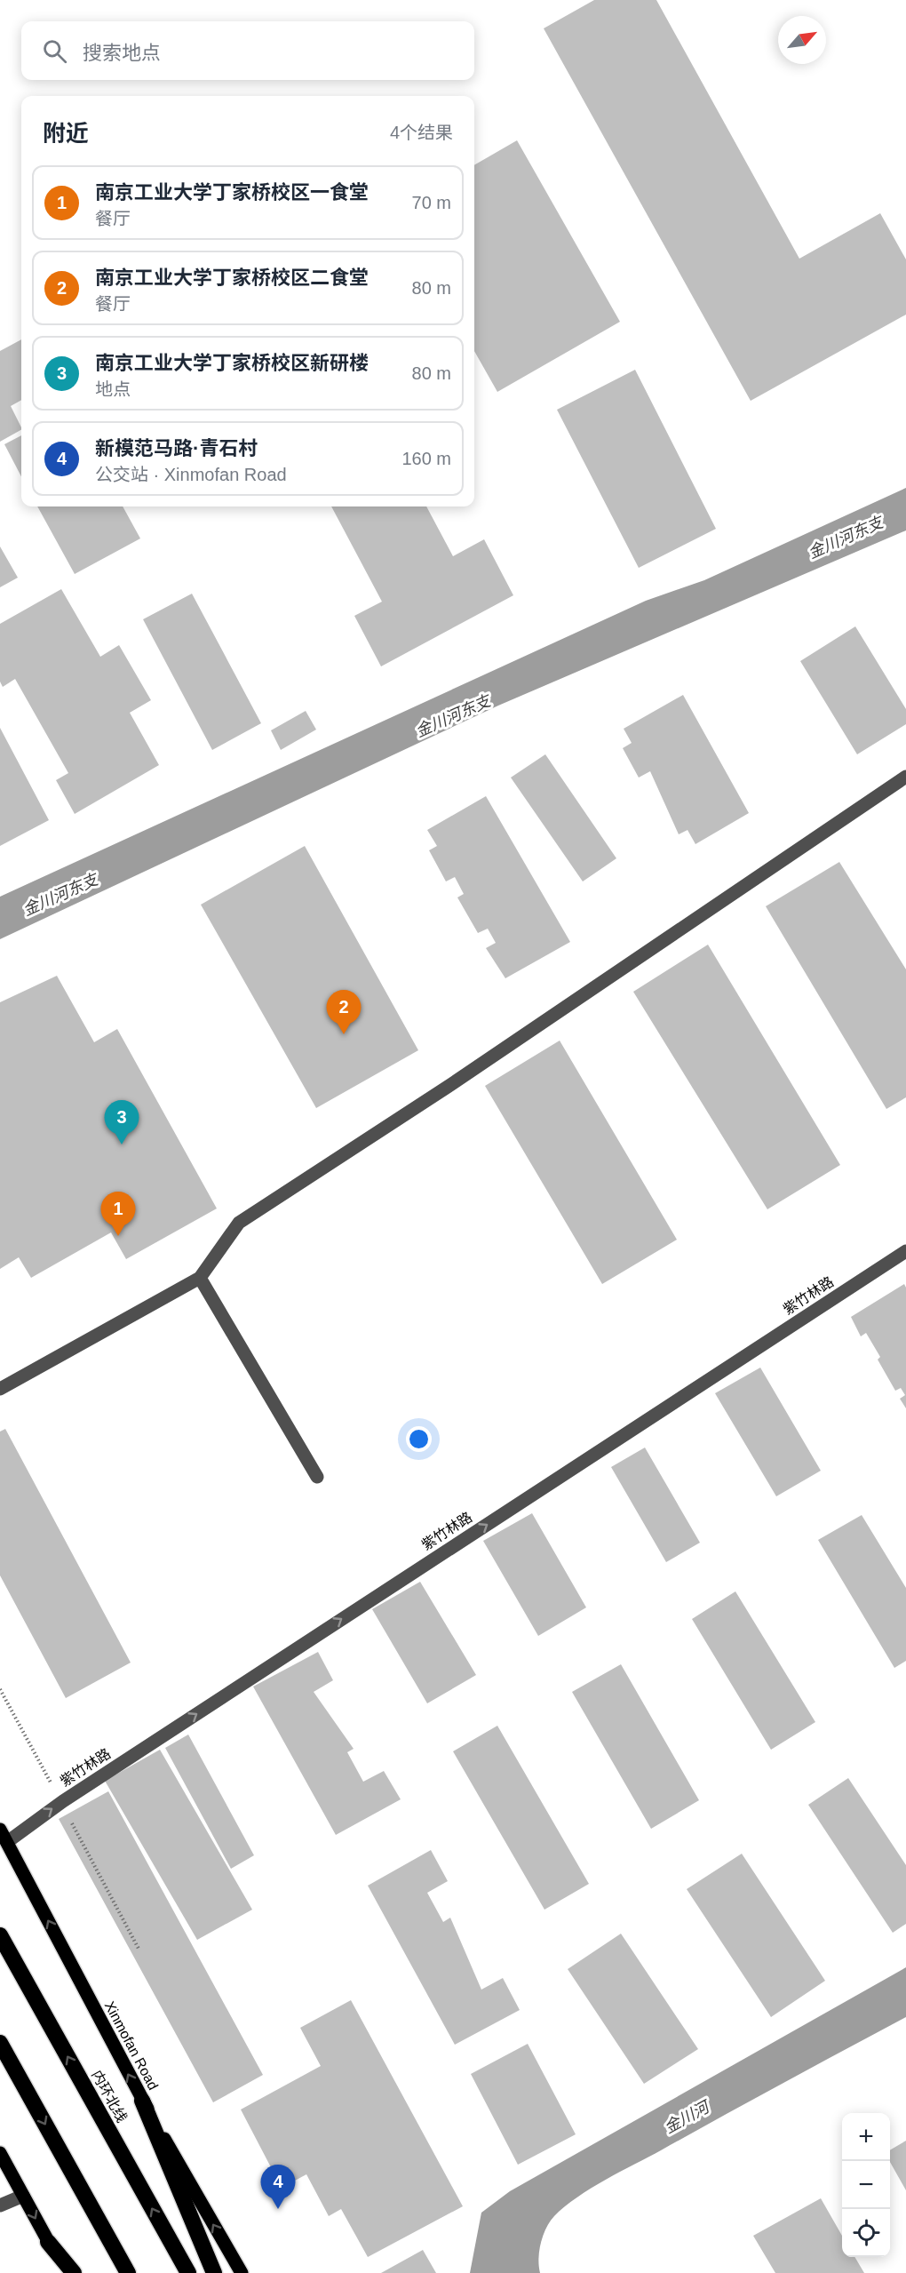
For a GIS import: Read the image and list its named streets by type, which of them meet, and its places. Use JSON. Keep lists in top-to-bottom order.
{
  "streets": {
    "highway": ["内环北线"],
    "main road": ["Xinmofan Road"],
    "street": ["紫竹林路"]
  },
  "crossings": [
    ["紫竹林路", "Xinmofan Road"]
  ],
  "one_way": ["紫竹林路", "Xinmofan Road"],
  "water": ["金川河东支", "金川河"],
  "north": "top right",
  "page": {
    "search": "搜索地点",
    "heading": ["附近", "4个结果"],
    "list": [
      {
        "mark": "1",
        "name": "南京工业大学丁家桥校区一食堂",
        "note": "餐厅",
        "value": "70 m"
      },
      {
        "mark": "2",
        "name": "南京工业大学丁家桥校区二食堂",
        "note": "餐厅",
        "value": "80 m"
      },
      {
        "mark": "3",
        "name": "南京工业大学丁家桥校区新研楼",
        "note": "地点",
        "value": "80 m"
      },
      {
        "mark": "4",
        "name": "新模范马路·青石村",
        "note": "公交站 · Xinmofan Road",
        "value": "160 m"
      }
    ],
    "pins": [
      "2",
      "3",
      "1",
      "4"
    ],
    "map_buttons": ["+", "−"]
  }
}
